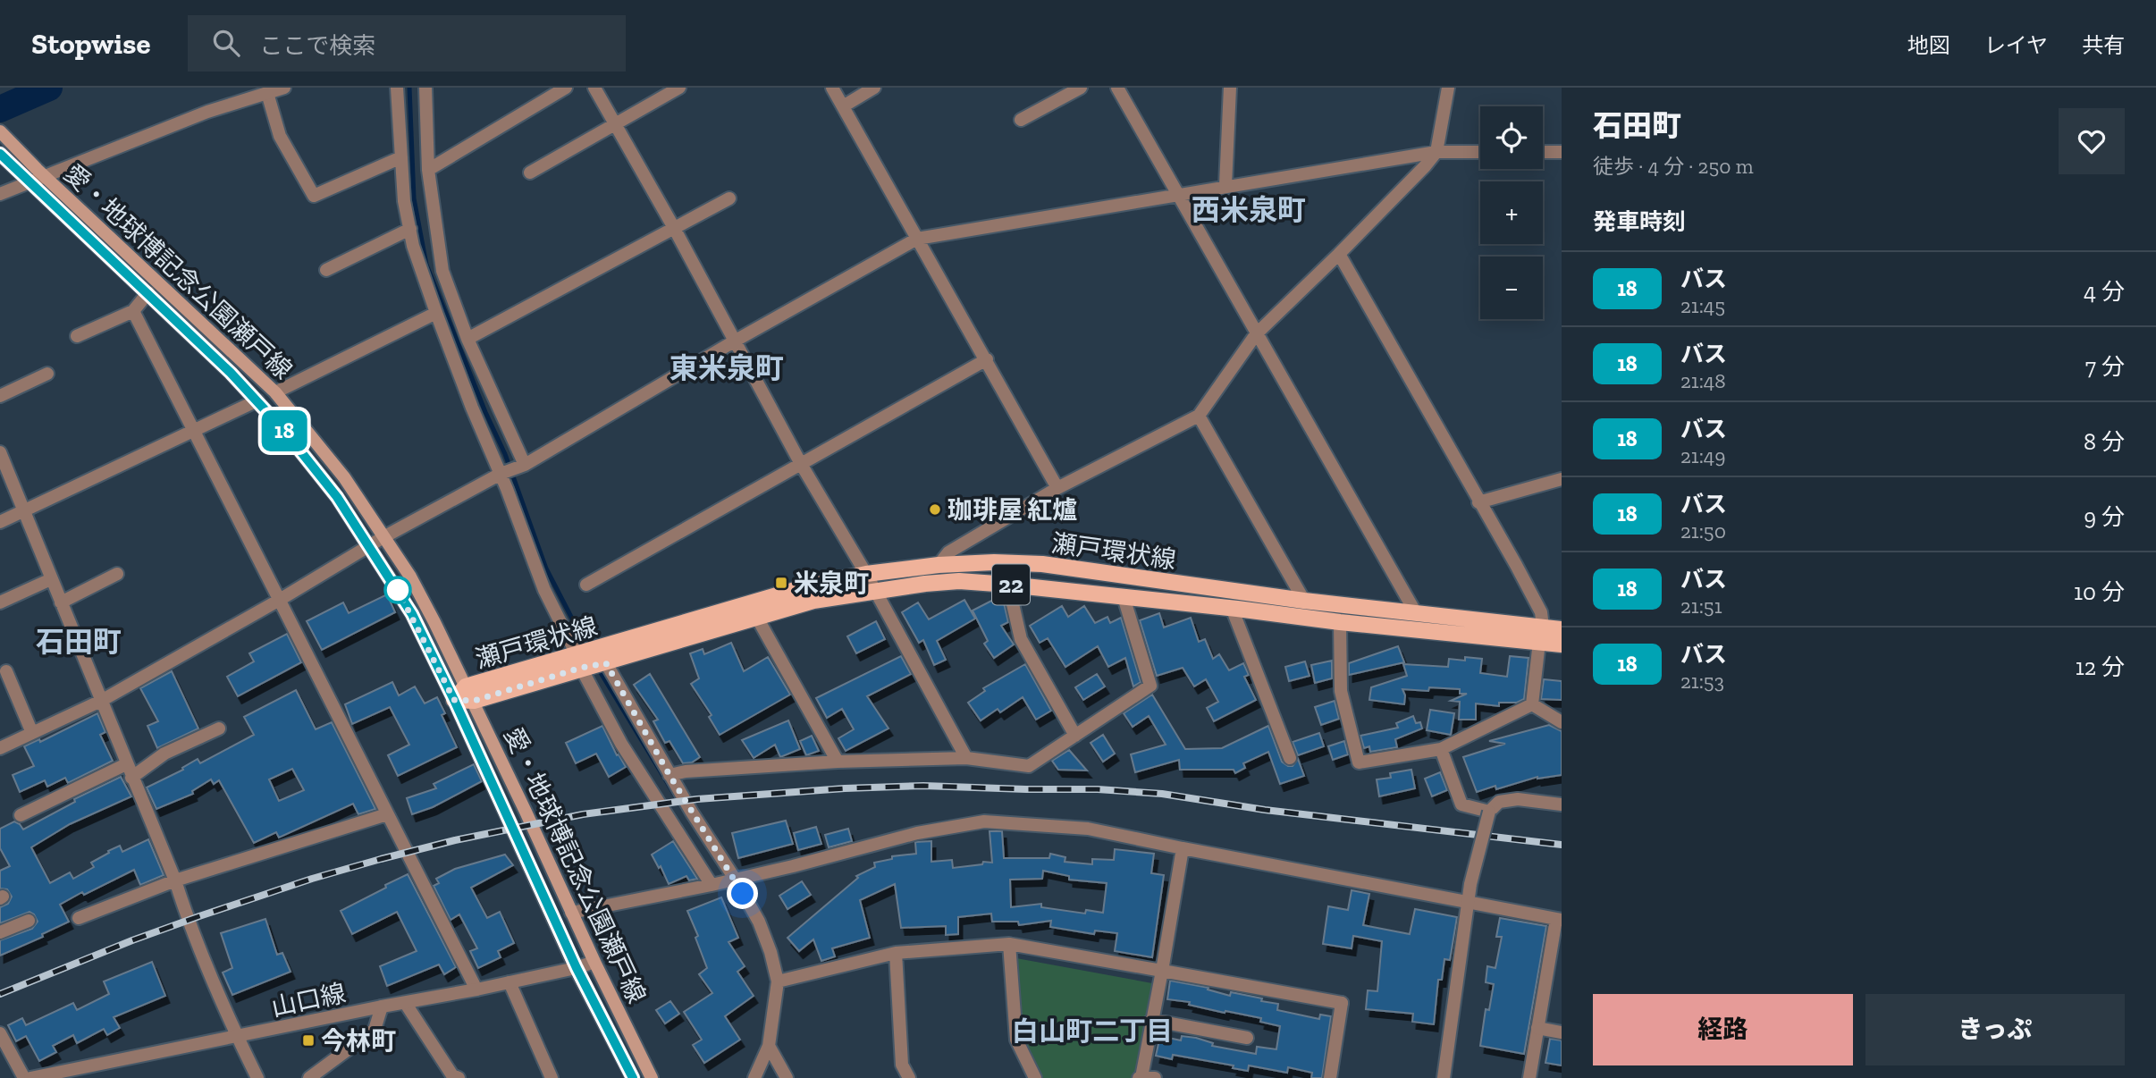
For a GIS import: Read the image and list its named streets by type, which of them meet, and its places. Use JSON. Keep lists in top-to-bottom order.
{
  "streets": {
    "main road": ["愛・地球博記念公園瀬戸線", "瀬戸環状線", "22"],
    "street": ["山口線"]
  },
  "crossings": [
    ["愛・地球博記念公園瀬戸線", "瀬戸環状線"],
    ["愛・地球博記念公園瀬戸線", "山口線"]
  ],
  "districts": [
    "西米泉町",
    "東米泉町",
    "石田町",
    "白山町二丁目"
  ],
  "places": {
    "other": ["珈琲屋 紅爐"],
    "transit": ["米泉町", "今林町"]
  },
  "lines": ["bus line 18"],
  "page": {
    "header": "Stopwise",
    "search": "ここで検索",
    "nav": ["地図", "レイヤ", "共有"],
    "on_map": "18",
    "heading": [
      ["石田町", "徒歩 · 4 分 · 250 m"],
      "発車時刻"
    ],
    "map_buttons": ["+", "−"],
    "list": [
      {
        "mark": "18",
        "name": "バス",
        "note": "21:45",
        "value": "4 分"
      },
      {
        "mark": "18",
        "name": "バス",
        "note": "21:48",
        "value": "7 分"
      },
      {
        "mark": "18",
        "name": "バス",
        "note": "21:49",
        "value": "8 分"
      },
      {
        "mark": "18",
        "name": "バス",
        "note": "21:50",
        "value": "9 分"
      },
      {
        "mark": "18",
        "name": "バス",
        "note": "21:51",
        "value": "10 分"
      },
      {
        "mark": "18",
        "name": "バス",
        "note": "21:53",
        "value": "12 分"
      }
    ],
    "buttons": ["経路", "きっぷ"]
  }
}
